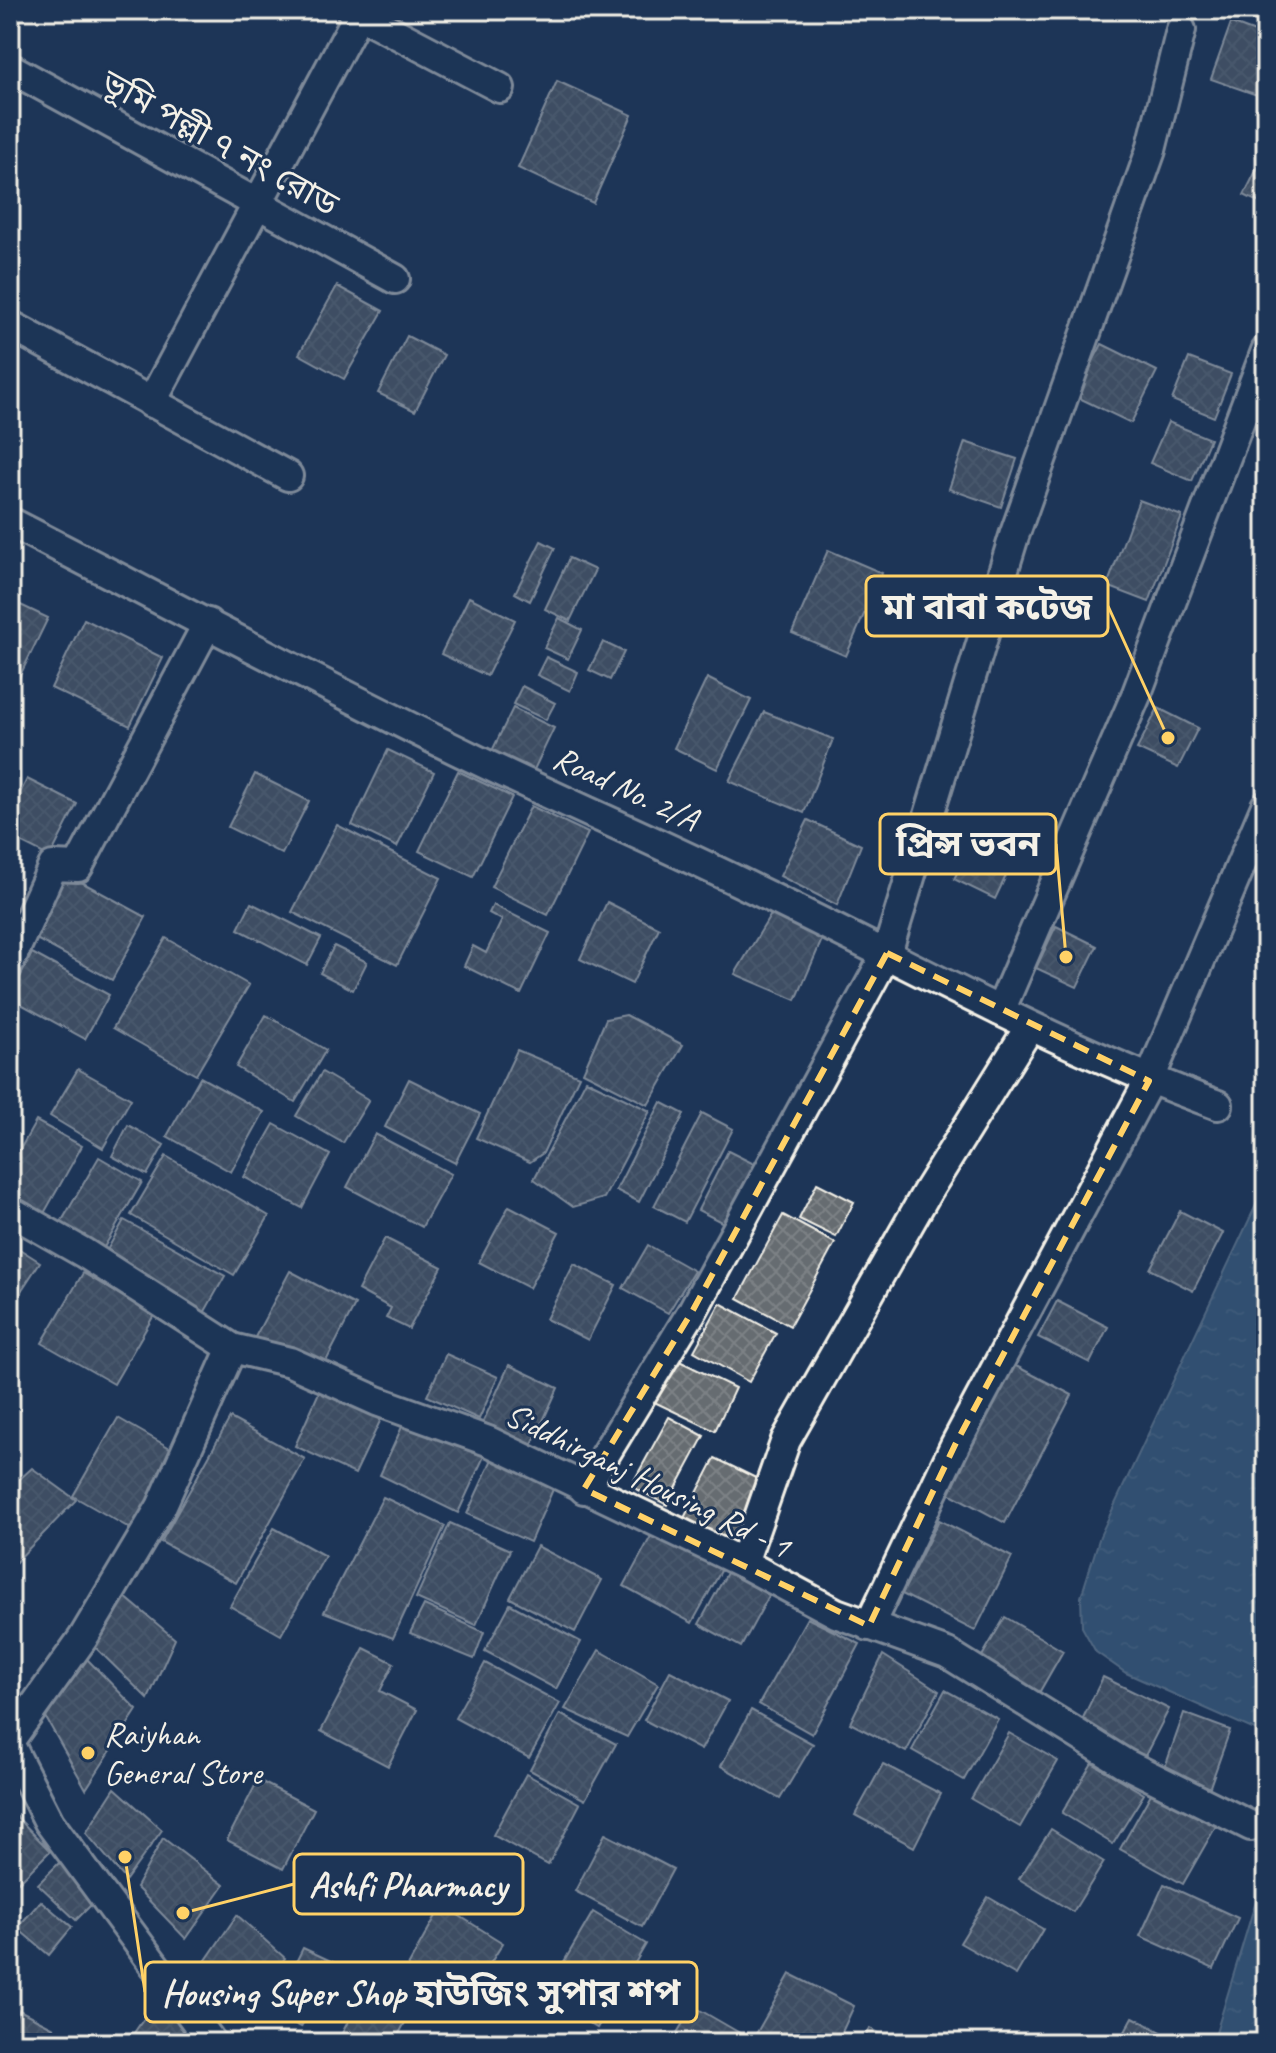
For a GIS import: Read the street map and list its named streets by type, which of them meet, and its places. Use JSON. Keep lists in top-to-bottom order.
{
  "streets": {
    "street": ["ভূমি পল্লী ৭ নং রোড", "Road No. 2/A", "Siddhirganj Housing Rd - 1"]
  },
  "places": [
    "মা বাবা কটেজ",
    "প্রিন্স ভবন",
    "Raiyhan General Store",
    "Housing Super Shop হাউজিং সুপার শপ",
    "Ashfi Pharmacy"
  ]
}
